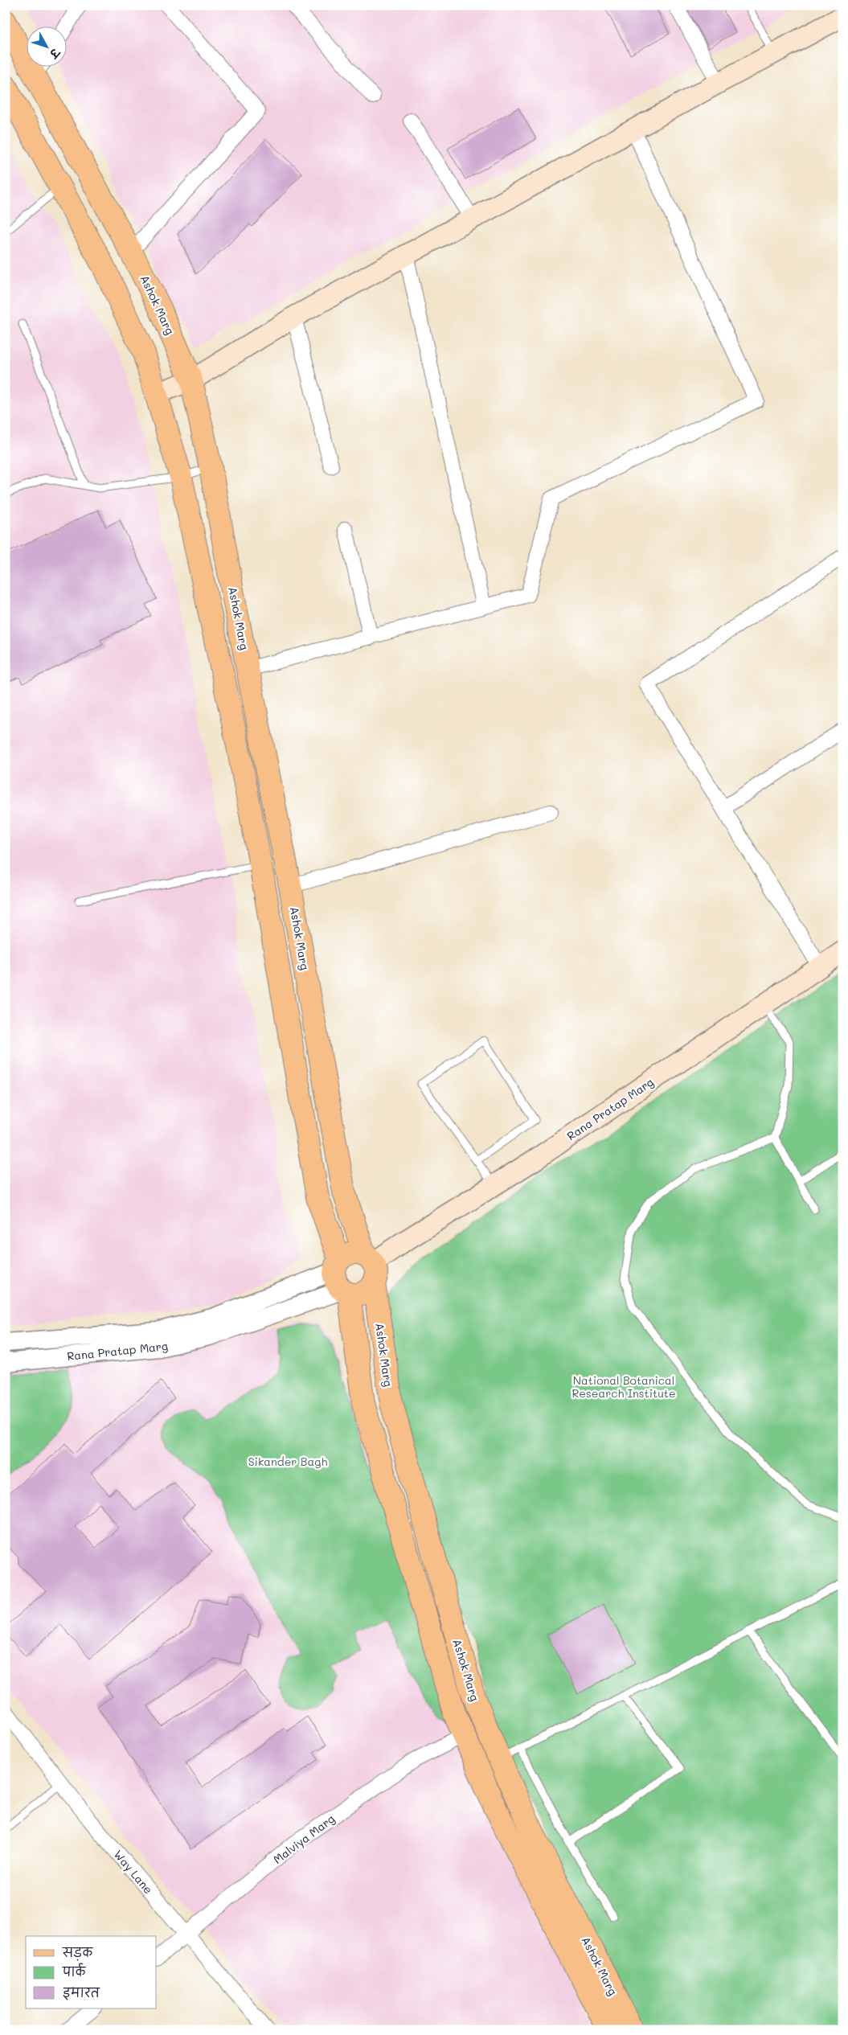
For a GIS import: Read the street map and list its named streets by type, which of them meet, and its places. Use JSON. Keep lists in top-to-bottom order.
{
  "streets": {
    "main road": ["Ashok Marg", "Rana Pratap Marg"],
    "street": ["Malviya Marg", "Way Lane"]
  },
  "crossings": [
    ["Ashok Marg", "Rana Pratap Marg"],
    ["Ashok Marg", "Malviya Marg"],
    ["Malviya Marg", "Way Lane"]
  ],
  "parks": ["National Botanical Research Institute", "Sikander Bagh"],
  "legend": ["सड़क", "पार्क", "इमारत"],
  "north": "bottom right"
}
